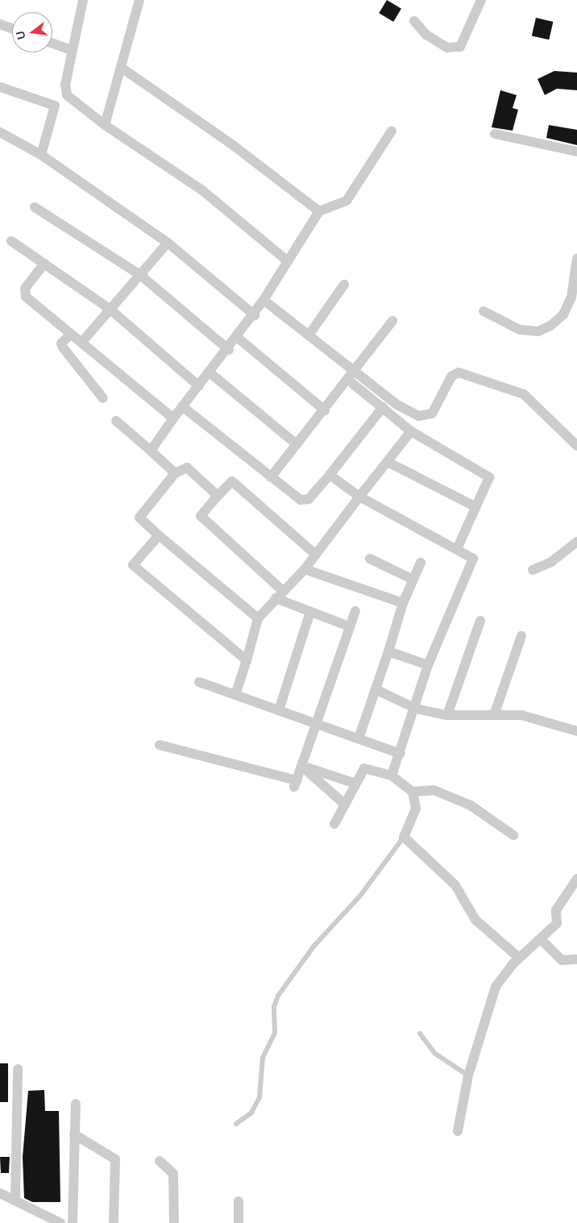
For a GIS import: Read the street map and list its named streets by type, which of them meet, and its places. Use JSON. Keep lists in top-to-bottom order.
{
  "north": "left"
}
